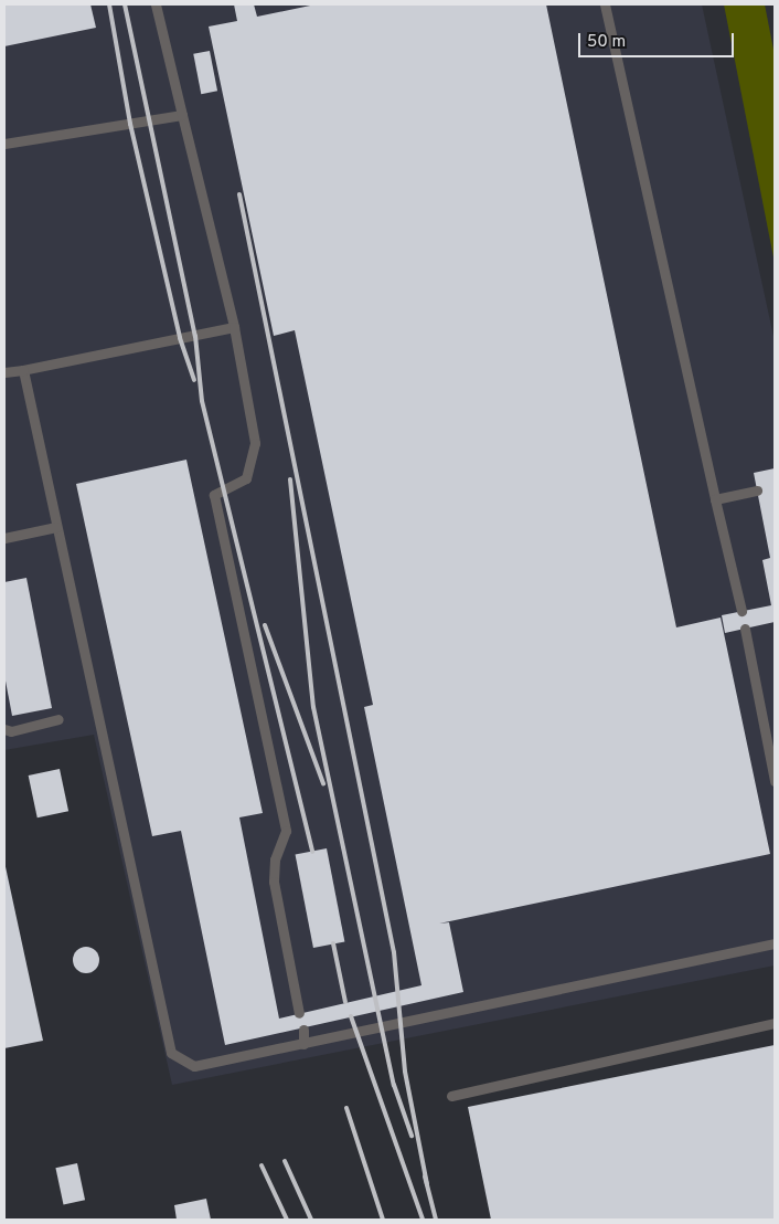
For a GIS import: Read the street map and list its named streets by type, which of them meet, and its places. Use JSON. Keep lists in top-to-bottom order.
{
  "scale_bar": "50 m"
}
